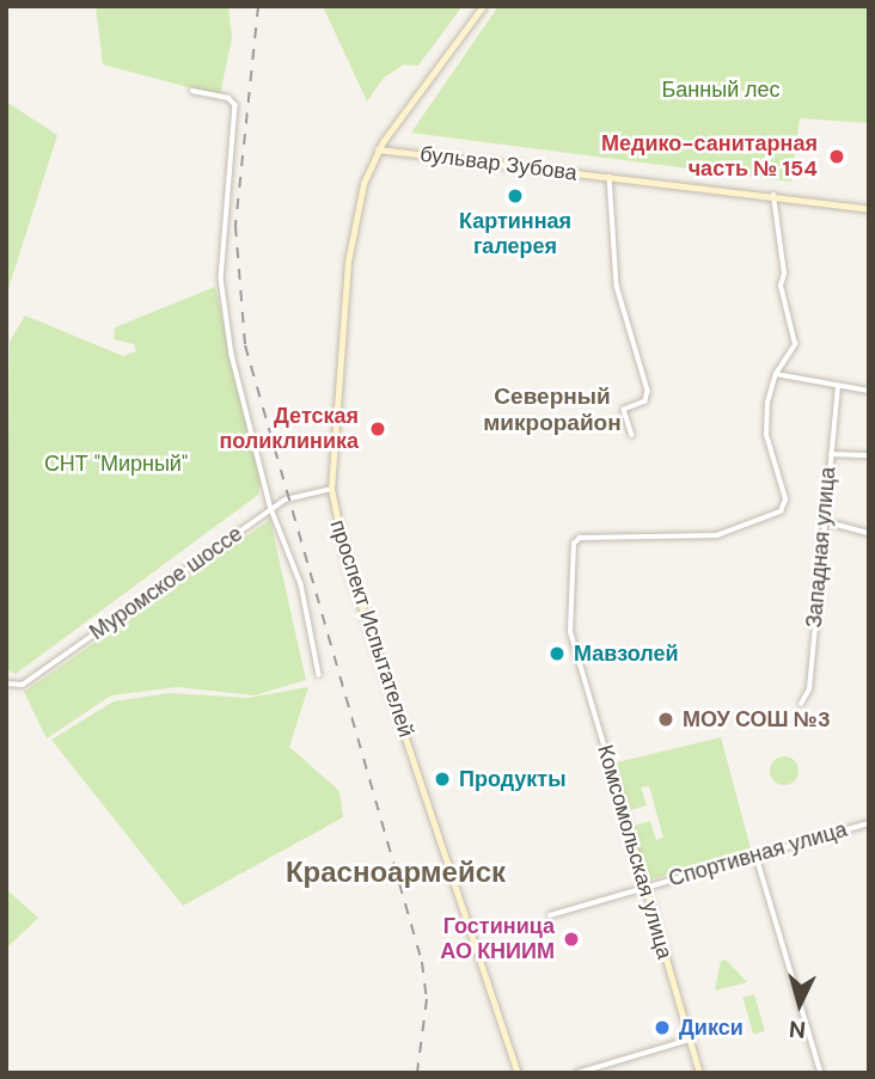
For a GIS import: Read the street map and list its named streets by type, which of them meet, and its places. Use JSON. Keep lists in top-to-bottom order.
{
  "streets": {
    "main road": ["бульвар Зубова", "проспект Испытателей", "Комсомольская улица"],
    "street": ["Западная улица", "Муромское шоссе", "Спортивная улица"]
  },
  "crossings": [
    ["бульвар Зубова", "проспект Испытателей"],
    ["Муромское шоссе", "проспект Испытателей"],
    ["Комсомольская улица", "Спортивная улица"]
  ],
  "districts": ["Северный микрорайон", "Красноармейск"],
  "parks": ["Банный лес", "СНТ \"Мирный\""],
  "places": [
    "Медико-санитарная часть № 154",
    "Картинная галерея",
    "Детская поликлиника",
    "Мавзолей",
    "МОУ СОШ №3",
    "Продукты",
    "Гостиница АО КНИИМ",
    "Дикси"
  ],
  "north": "bottom"
}
